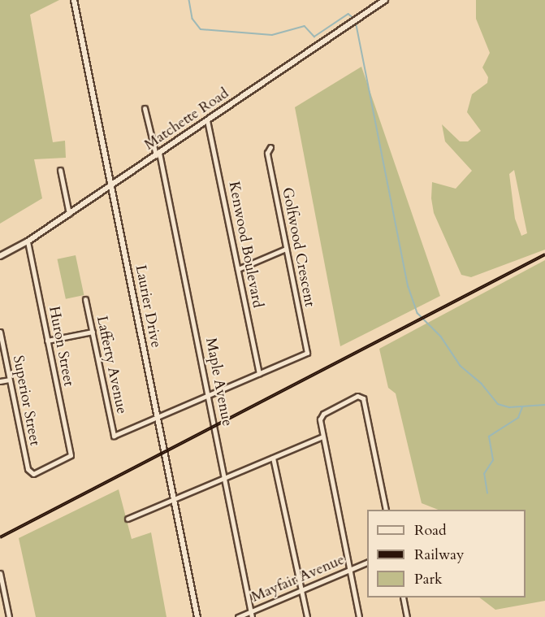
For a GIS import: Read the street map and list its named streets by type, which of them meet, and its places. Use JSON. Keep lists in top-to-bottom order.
{
  "streets": {
    "street": [
      "Matchette Road",
      "Kenwood Boulevard",
      "Golfwood Crescent",
      "Laurier Drive",
      "Huron Street",
      "Lafferty Avenue",
      "Maple Avenue",
      "Superior Street",
      "Mayfair Avenue"
    ]
  },
  "crossings": [
    ["Matchette Road", "Kenwood Boulevard"],
    ["Matchette Road", "Laurier Drive"],
    ["Matchette Road", "Huron Street"],
    ["Matchette Road", "Maple Avenue"],
    ["Kenwood Boulevard", "Golfwood Crescent"],
    ["Laurier Drive", "Lafferty Avenue"],
    ["Huron Street", "Superior Street"],
    ["Maple Avenue", "Mayfair Avenue"]
  ],
  "legend": ["Road", "Railway", "Park"]
}
